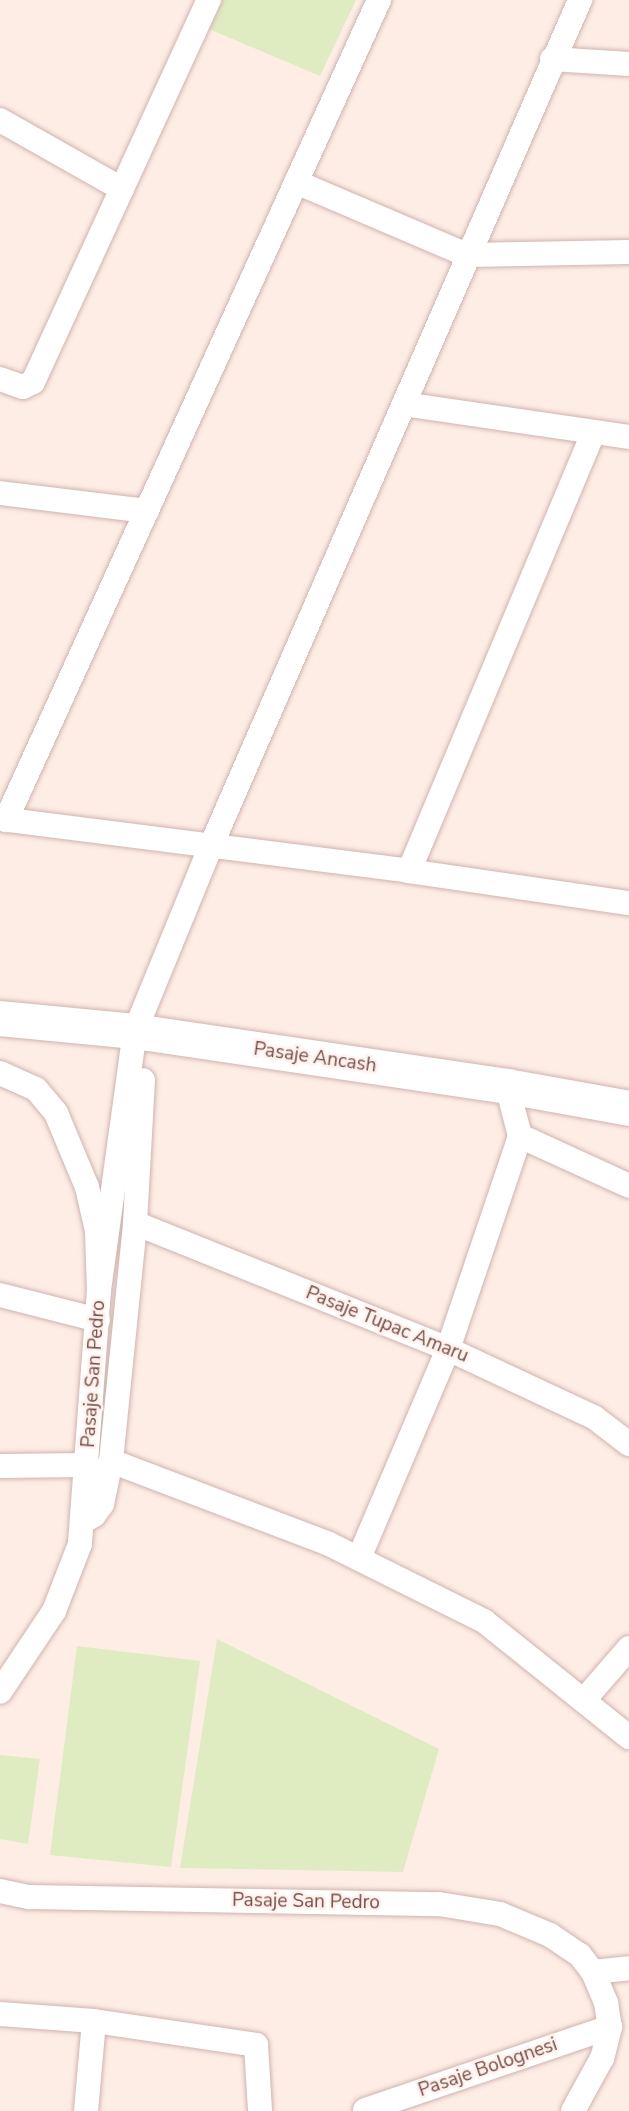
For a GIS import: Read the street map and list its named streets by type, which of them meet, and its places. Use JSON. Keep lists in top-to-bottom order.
{
  "streets": {
    "street": [
      "Pasaje Ancash",
      "Pasaje Tupac Amaru",
      "Pasaje San Pedro",
      "Pasaje Bolognesi"
    ]
  }
}
